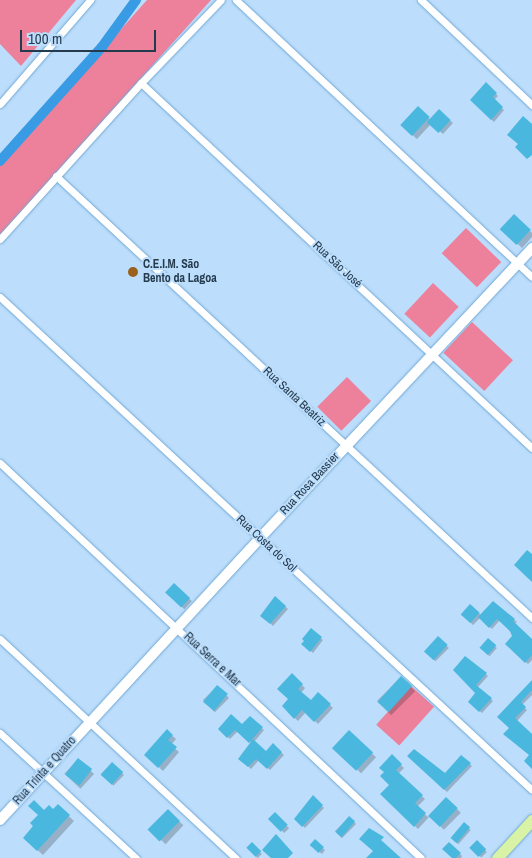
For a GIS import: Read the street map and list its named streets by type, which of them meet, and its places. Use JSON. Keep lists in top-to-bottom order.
{
  "streets": {
    "street": [
      "Rua São José",
      "Rua Santa Beatriz",
      "Rua Rosa Bassier",
      "Rua Costa do Sol",
      "Rua Serra e Mar",
      "Rua Trinta e Quatro"
    ]
  },
  "crossings": [
    ["Rua São José", "Rua Rosa Bassier"],
    ["Rua Santa Beatriz", "Rua Rosa Bassier"],
    ["Rua Rosa Bassier", "Rua Costa do Sol"],
    ["Rua Rosa Bassier", "Rua Serra e Mar"],
    ["Rua Rosa Bassier", "Rua Trinta e Quatro"]
  ],
  "places": ["C.E.I.M. São Bento da Lagoa"],
  "scale_bar": "100 m"
}
